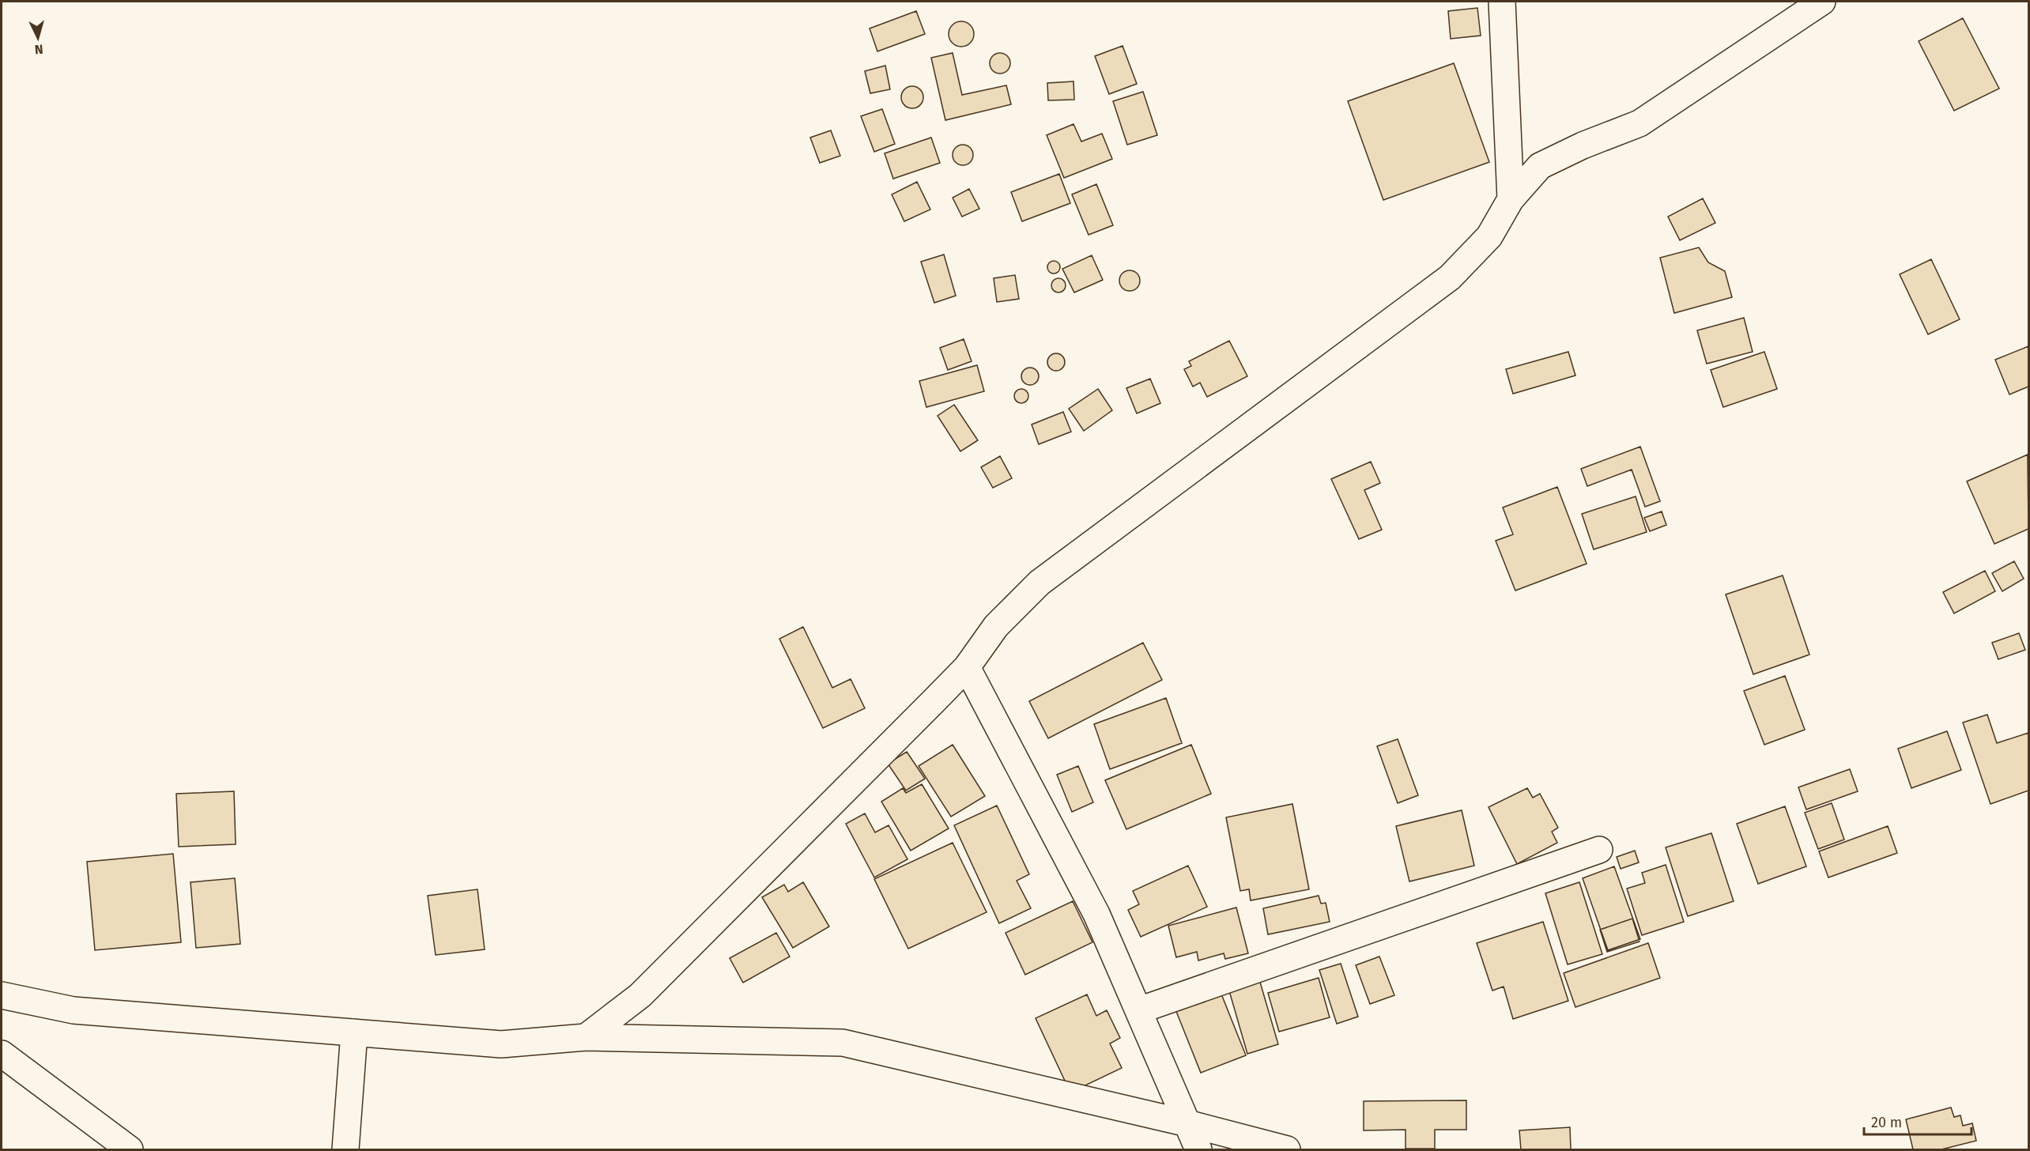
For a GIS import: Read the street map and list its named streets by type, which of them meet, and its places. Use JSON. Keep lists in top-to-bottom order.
{
  "scale_bar": "20 m",
  "north": "bottom"
}
